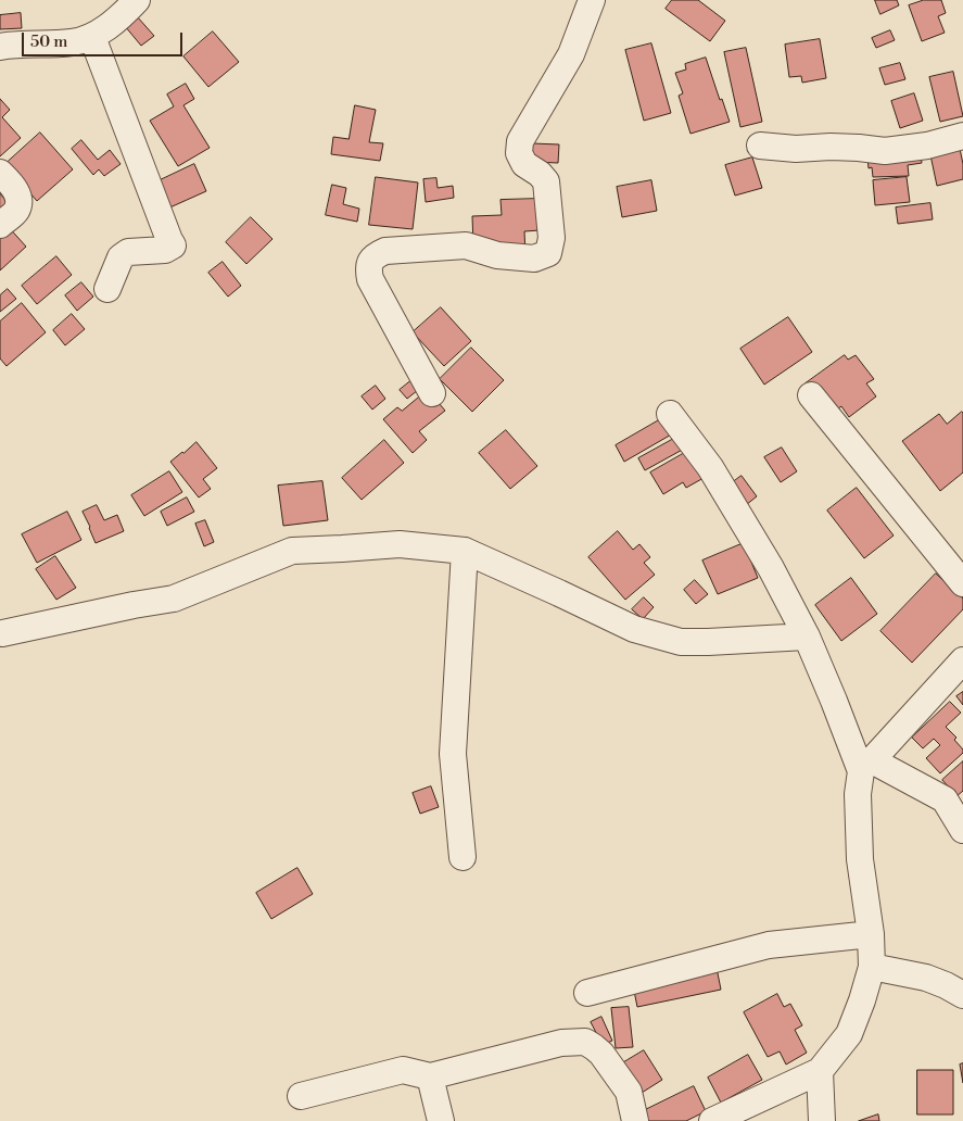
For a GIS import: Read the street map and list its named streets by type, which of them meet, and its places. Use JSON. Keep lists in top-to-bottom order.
{
  "scale_bar": "50 m"
}
